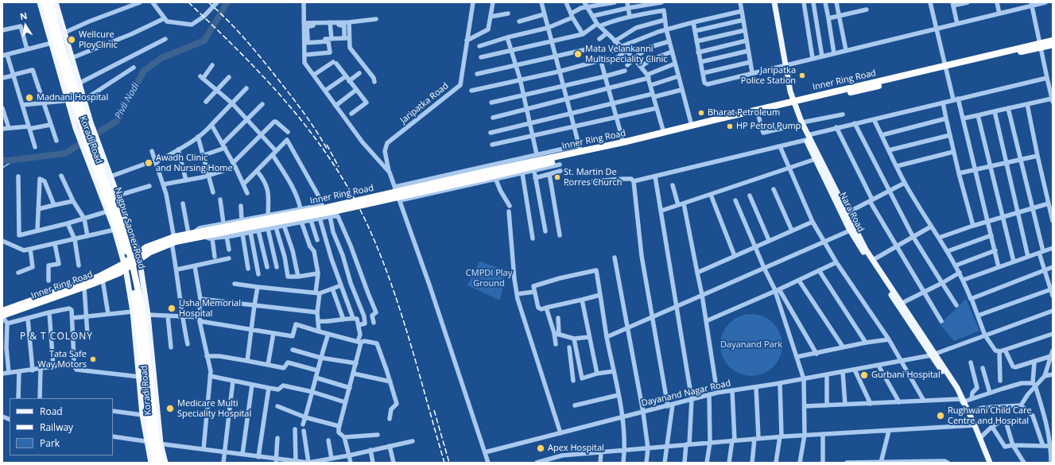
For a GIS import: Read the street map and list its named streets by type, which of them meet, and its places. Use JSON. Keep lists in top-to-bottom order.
{
  "streets": {
    "highway": ["Inner Ring Road", "Nagpur Saoner Road"],
    "main road": ["Koradi Road", "Nara Road"],
    "street": ["Jaripatka Road", "Dayanand Nagar Road"]
  },
  "crossings": [
    ["Inner Ring Road", "Koradi Road"],
    ["Inner Ring Road", "Nara Road"],
    ["Koradi Road", "Nagpur Saoner Road"],
    ["Nara Road", "Dayanand Nagar Road"]
  ],
  "districts": ["P & T COLONY"],
  "water": ["Pivli Nadi"],
  "parks": ["CMPDI Play Ground", "Dayanand Park"],
  "places": [
    "Wellcure PloyClinic",
    "Mata Velankanni Multispeciality Clinic",
    "Jaripatka Police Station",
    "Madnani Hospital",
    "Bharat Petroleum",
    "HP Petrol Pump",
    "Awadh Clinic and Nursing Home",
    "St. Martin De Porres Church",
    "Usha Memorial Hospital",
    "Tata Safe Way Motors",
    "Gurbani Hospital",
    "Medicare Multi Speciality Hospital",
    "Rughwani Child Care Centre and Hospital",
    "Apex Hospital"
  ],
  "legend": ["Road", "Railway", "Park"],
  "north": "top"
}
